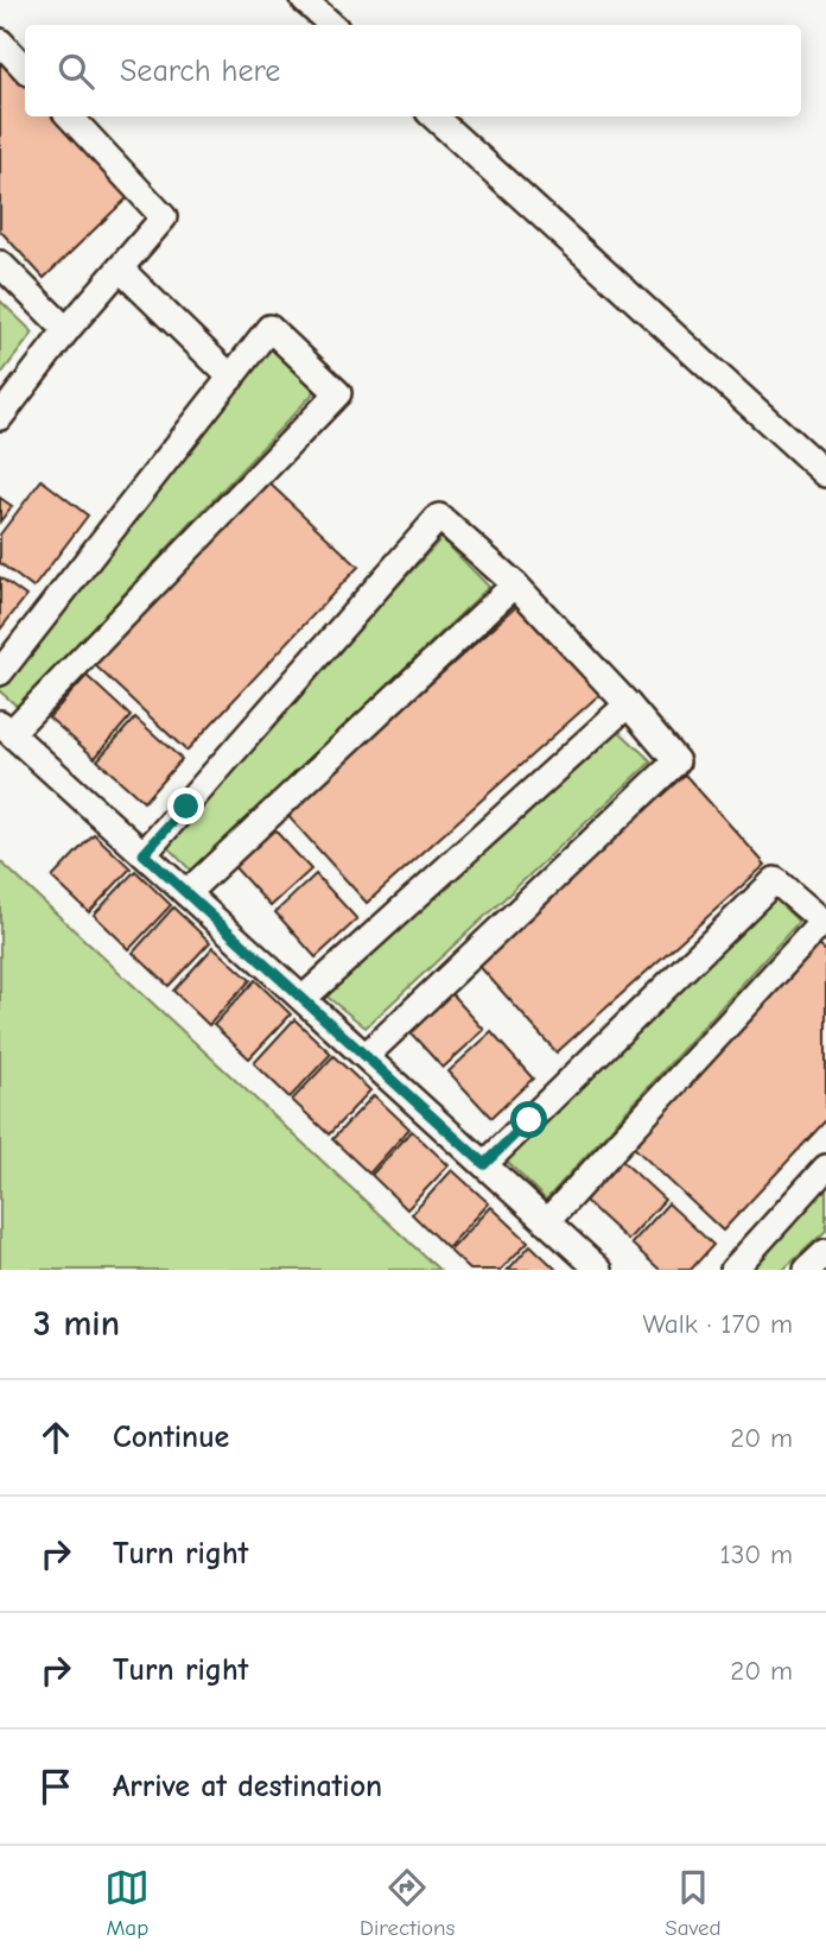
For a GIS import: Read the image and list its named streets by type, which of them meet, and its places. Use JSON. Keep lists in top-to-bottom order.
{
  "page": {
    "search": "Search here",
    "heading": ["3 min", "Walk · 170 m"],
    "list": [
      ["Continue", "20 m"],
      ["Turn right", "130 m"],
      ["Turn right", "20 m"],
      "Arrive at destination"
    ],
    "nav": ["Map", "Directions", "Saved"]
  }
}
